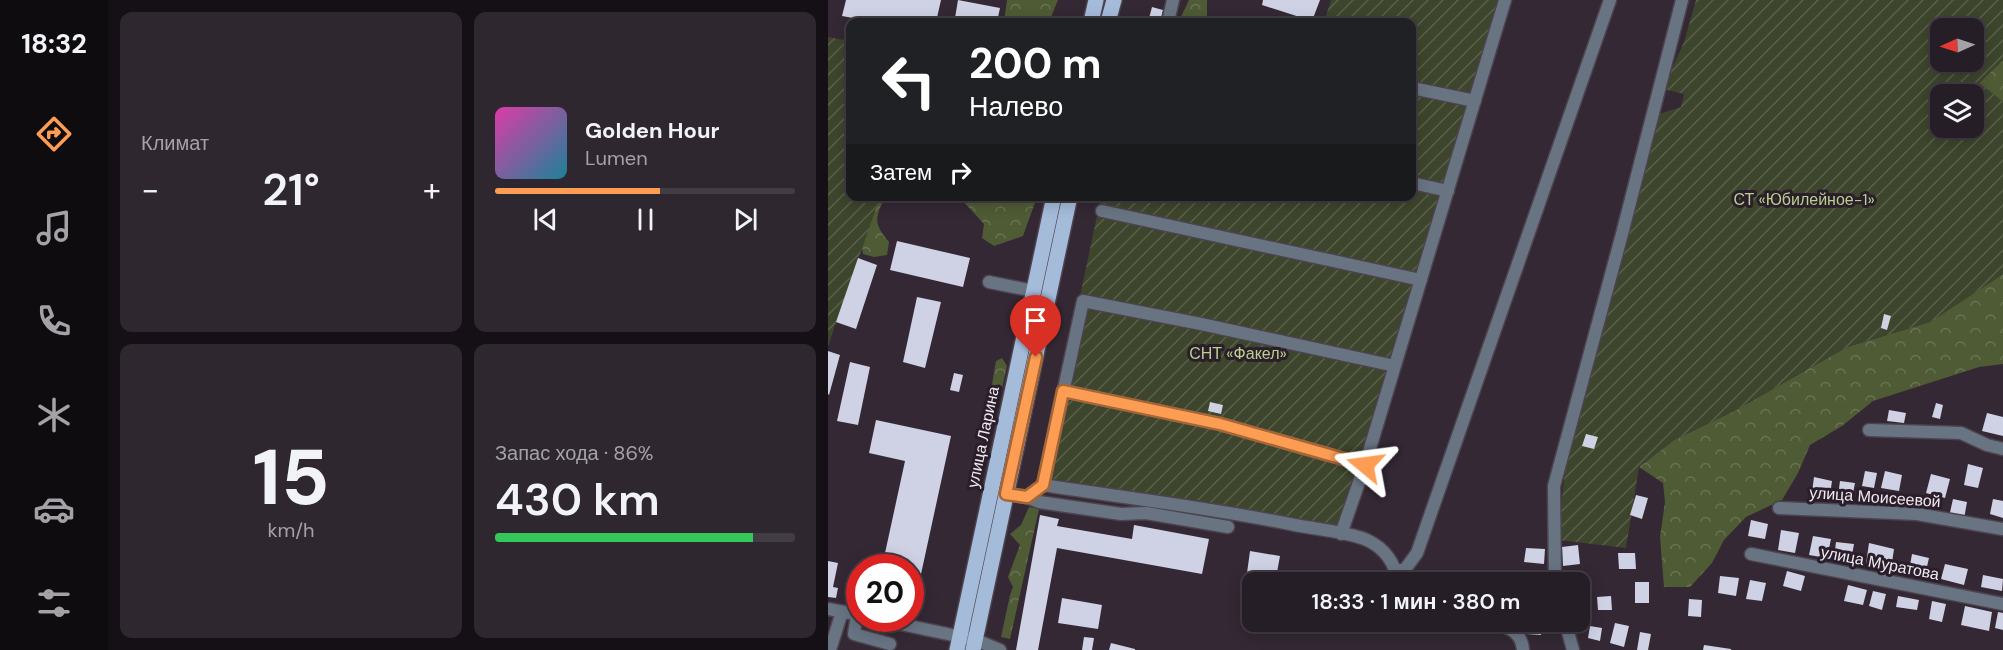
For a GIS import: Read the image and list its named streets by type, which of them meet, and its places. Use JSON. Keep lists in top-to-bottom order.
{
  "streets": {
    "main road": ["улица Ларина"],
    "street": ["улица Моисеевой", "улица Муратова"]
  },
  "parks": ["СТ «Юбилейное-1»", "СНТ «Факел»"],
  "north": "left",
  "page": {
    "tabs": "18:32",
    "tile": [
      "Климат",
      ["15", "km/h"],
      ["Запас хода · 86%", "430 km"]
    ],
    "turn": ["200 m", "Налево"],
    "song": ["Golden Hour", "Lumen"],
    "then": "Затем",
    "heat": ["−", "21°", "+"],
    "limit": "20",
    "trip": "18:33 · 1 мин · 380 m"
  }
}
